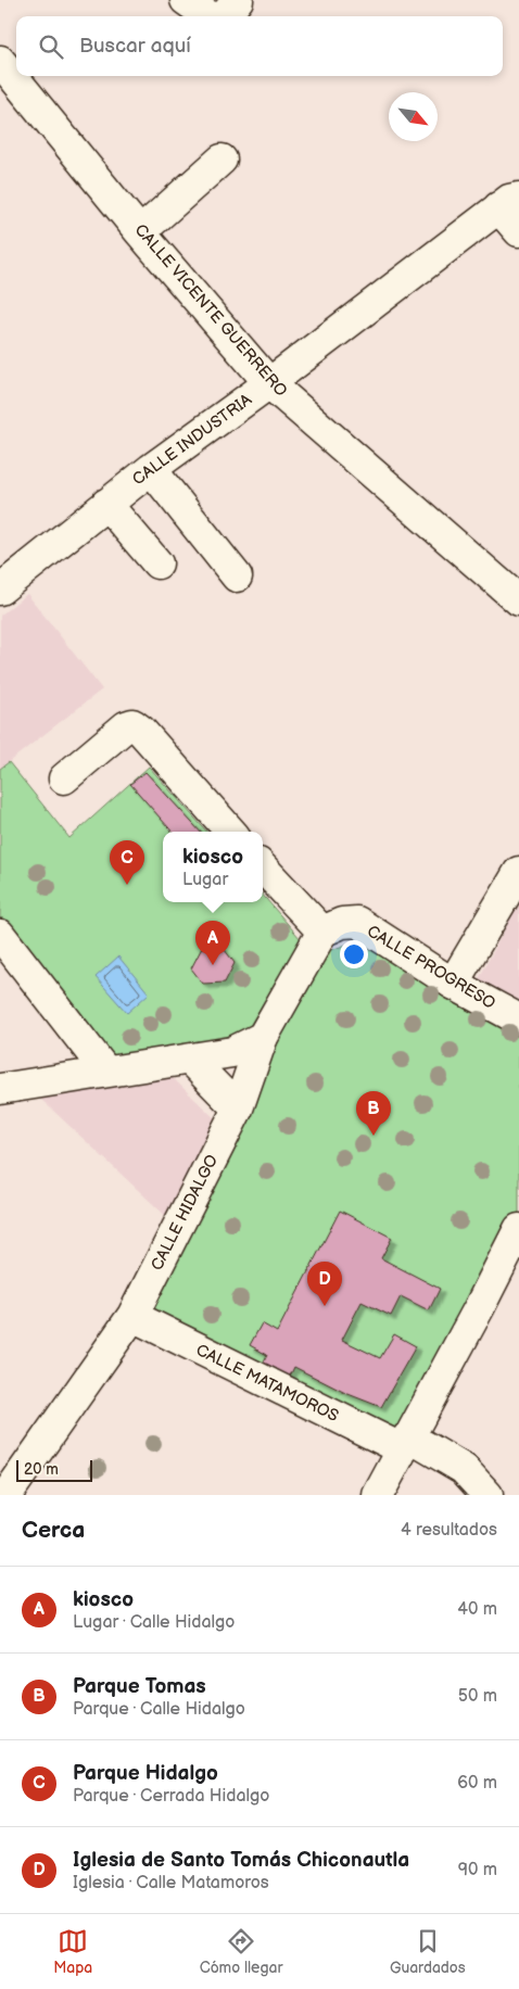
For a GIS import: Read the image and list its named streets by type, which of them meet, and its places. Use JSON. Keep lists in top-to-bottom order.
{
  "streets": {
    "street": [
      "CALLE VICENTE GUERRERO",
      "CALLE INDUSTRIA",
      "CALLE PROGRESO",
      "CALLE HIDALGO",
      "CALLE MATAMOROS"
    ]
  },
  "crossings": [
    ["CALLE VICENTE GUERRERO", "CALLE INDUSTRIA"],
    ["CALLE PROGRESO", "CALLE HIDALGO"],
    ["CALLE HIDALGO", "CALLE MATAMOROS"]
  ],
  "scale_bar": "20 m",
  "north": "bottom right",
  "page": {
    "search": "Buscar aquí",
    "popup": ["kiosco", "Lugar"],
    "pins": [
      "C",
      "A",
      "B",
      "D"
    ],
    "scale": "20 m",
    "heading": ["Cerca", "4 resultados"],
    "list": [
      {
        "mark": "A",
        "name": "kiosco",
        "note": "Lugar · Calle Hidalgo",
        "value": "40 m"
      },
      {
        "mark": "B",
        "name": "Parque Tomas",
        "note": "Parque · Calle Hidalgo",
        "value": "50 m"
      },
      {
        "mark": "C",
        "name": "Parque Hidalgo",
        "note": "Parque · Cerrada Hidalgo",
        "value": "60 m"
      },
      {
        "mark": "D",
        "name": "Iglesia de Santo Tomás Chiconautla",
        "note": "Iglesia · Calle Matamoros",
        "value": "90 m"
      }
    ],
    "nav": ["Mapa", "Cómo llegar", "Guardados"]
  }
}
